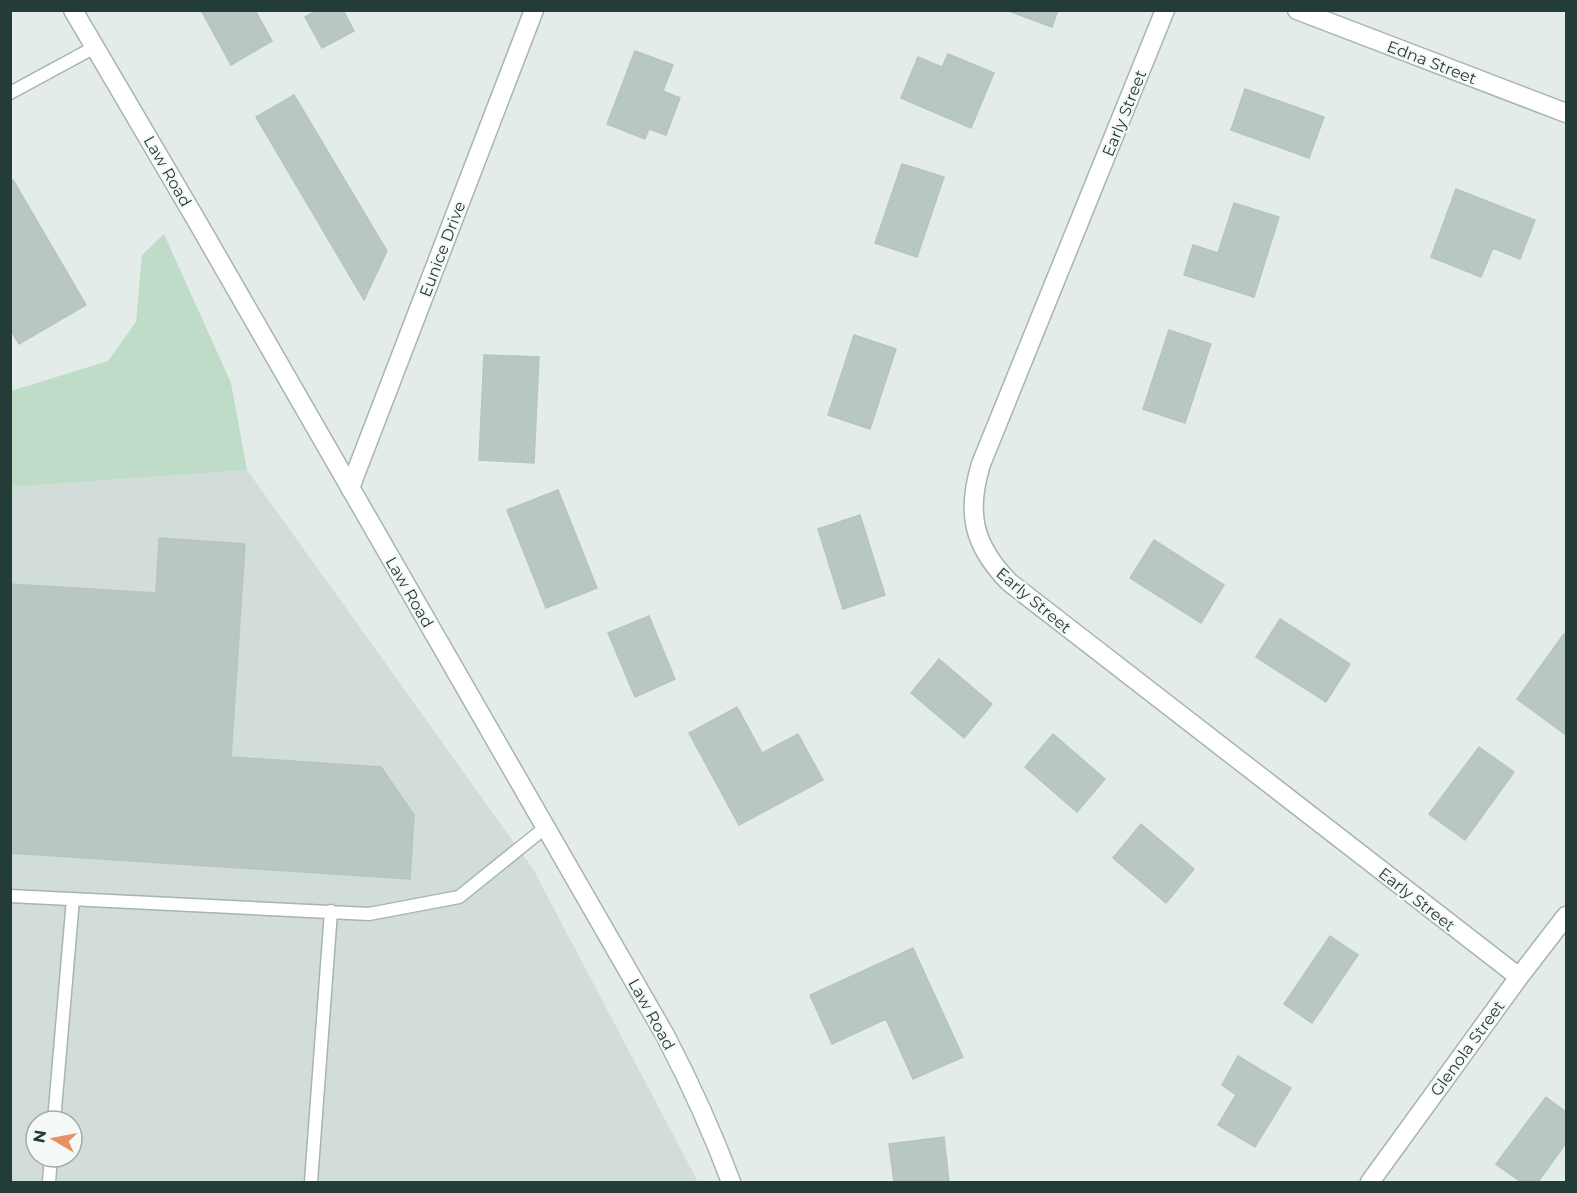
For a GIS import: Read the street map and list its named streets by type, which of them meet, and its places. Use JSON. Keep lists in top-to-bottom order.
{
  "streets": {
    "street": [
      "Edna Street",
      "Early Street",
      "Law Road",
      "Eunice Drive",
      "Glenola Street"
    ]
  },
  "crossings": [
    ["Early Street", "Glenola Street"],
    ["Law Road", "Eunice Drive"]
  ],
  "north": "left"
}
